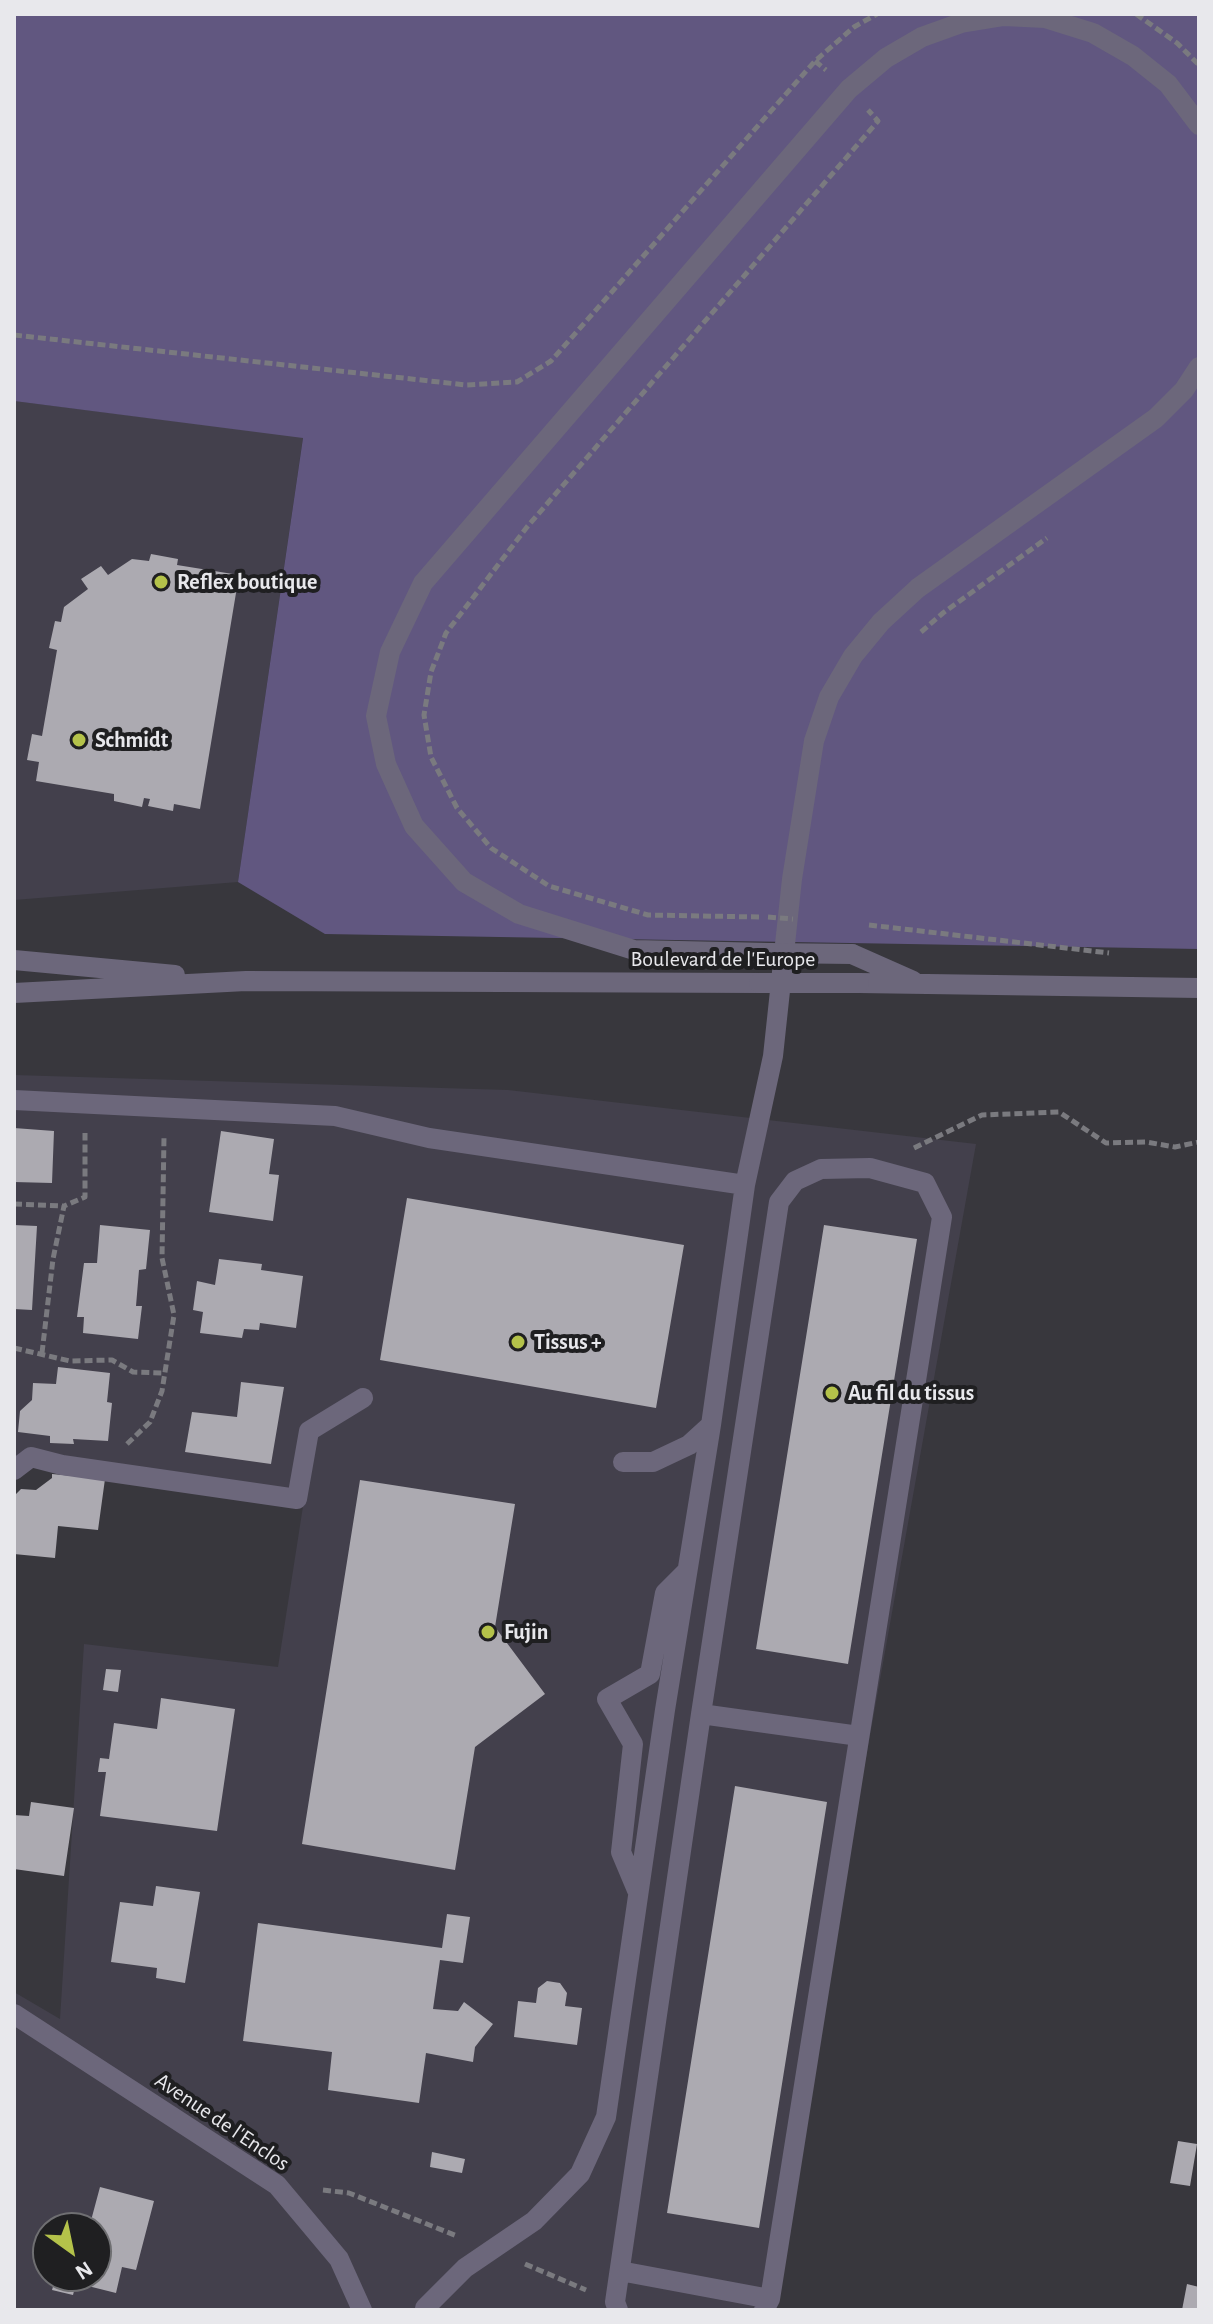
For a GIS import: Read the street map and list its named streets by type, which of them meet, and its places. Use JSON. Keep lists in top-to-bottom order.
{
  "streets": {
    "street": ["Boulevard de l'Europe", "Avenue de l'Enclos"]
  },
  "places": [
    "Reflex boutique",
    "Schmidt",
    "Tissus +",
    "Au fil du tissus",
    "Fujin"
  ],
  "north": "bottom right"
}
